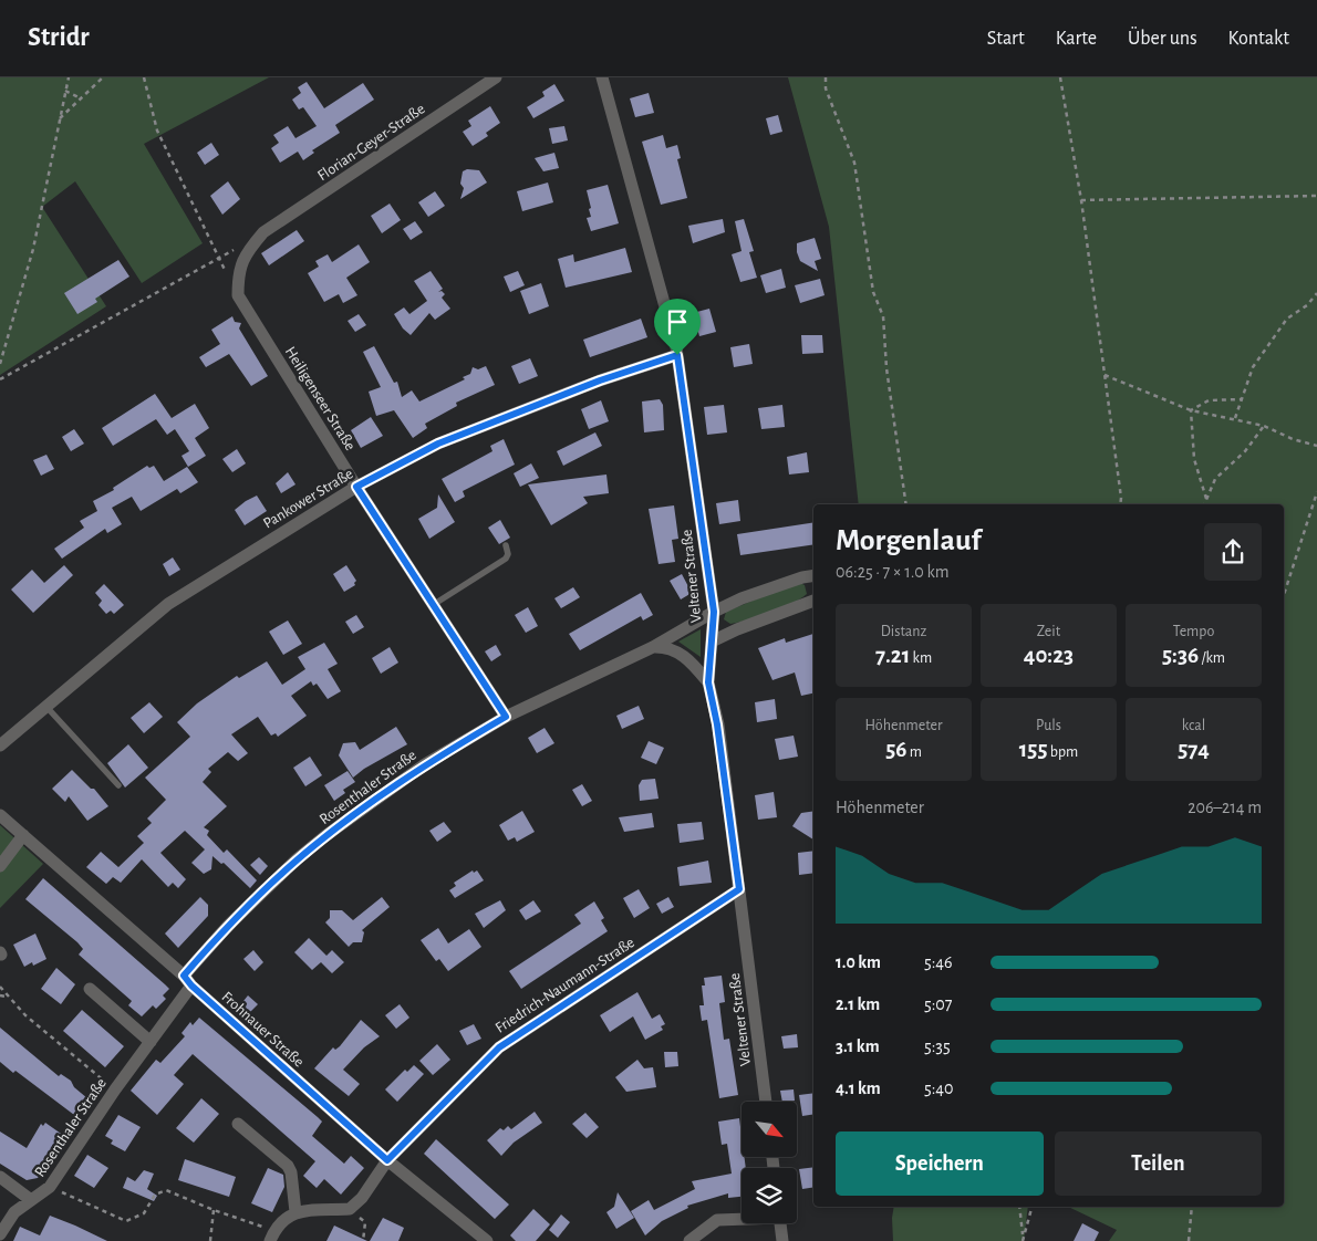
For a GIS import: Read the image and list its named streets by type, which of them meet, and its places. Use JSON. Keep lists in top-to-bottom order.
{
  "streets": {
    "street": [
      "Florian-Geyer-Straße",
      "Heiligenseer Straße",
      "Pankower Straße",
      "Veltener Straße",
      "Rosenthaler Straße",
      "Friedrich-Naumann-Straße",
      "Frohnauer Straße"
    ]
  },
  "crossings": [
    ["Florian-Geyer-Straße", "Heiligenseer Straße"],
    ["Heiligenseer Straße", "Pankower Straße"],
    ["Heiligenseer Straße", "Rosenthaler Straße"],
    ["Pankower Straße", "Veltener Straße"],
    ["Veltener Straße", "Rosenthaler Straße"],
    ["Veltener Straße", "Friedrich-Naumann-Straße"],
    ["Rosenthaler Straße", "Frohnauer Straße"],
    ["Friedrich-Naumann-Straße", "Frohnauer Straße"]
  ],
  "north": "bottom right",
  "page": {
    "header": "Stridr",
    "nav": [
      "Start",
      "Karte",
      "Über uns",
      "Kontakt"
    ],
    "heading": ["Morgenlauf", "06:25 · 7 × 1.0 km"],
    "stats": [
      ["Distanz", "7.21 km"],
      ["Zeit", "40:23"],
      ["Tempo", "5:36 /km"],
      ["Höhenmeter", "56 m"],
      ["Puls", "155 bpm"],
      ["kcal", "574"]
    ],
    "chart": ["Höhenmeter", "206–214 m"],
    "list": [
      {
        "name": "1.0 km",
        "note": "5:46"
      },
      {
        "name": "2.1 km",
        "note": "5:07"
      },
      {
        "name": "3.1 km",
        "note": "5:35"
      },
      {
        "name": "4.1 km",
        "note": "5:40"
      }
    ],
    "buttons": ["Speichern", "Teilen"]
  }
}
